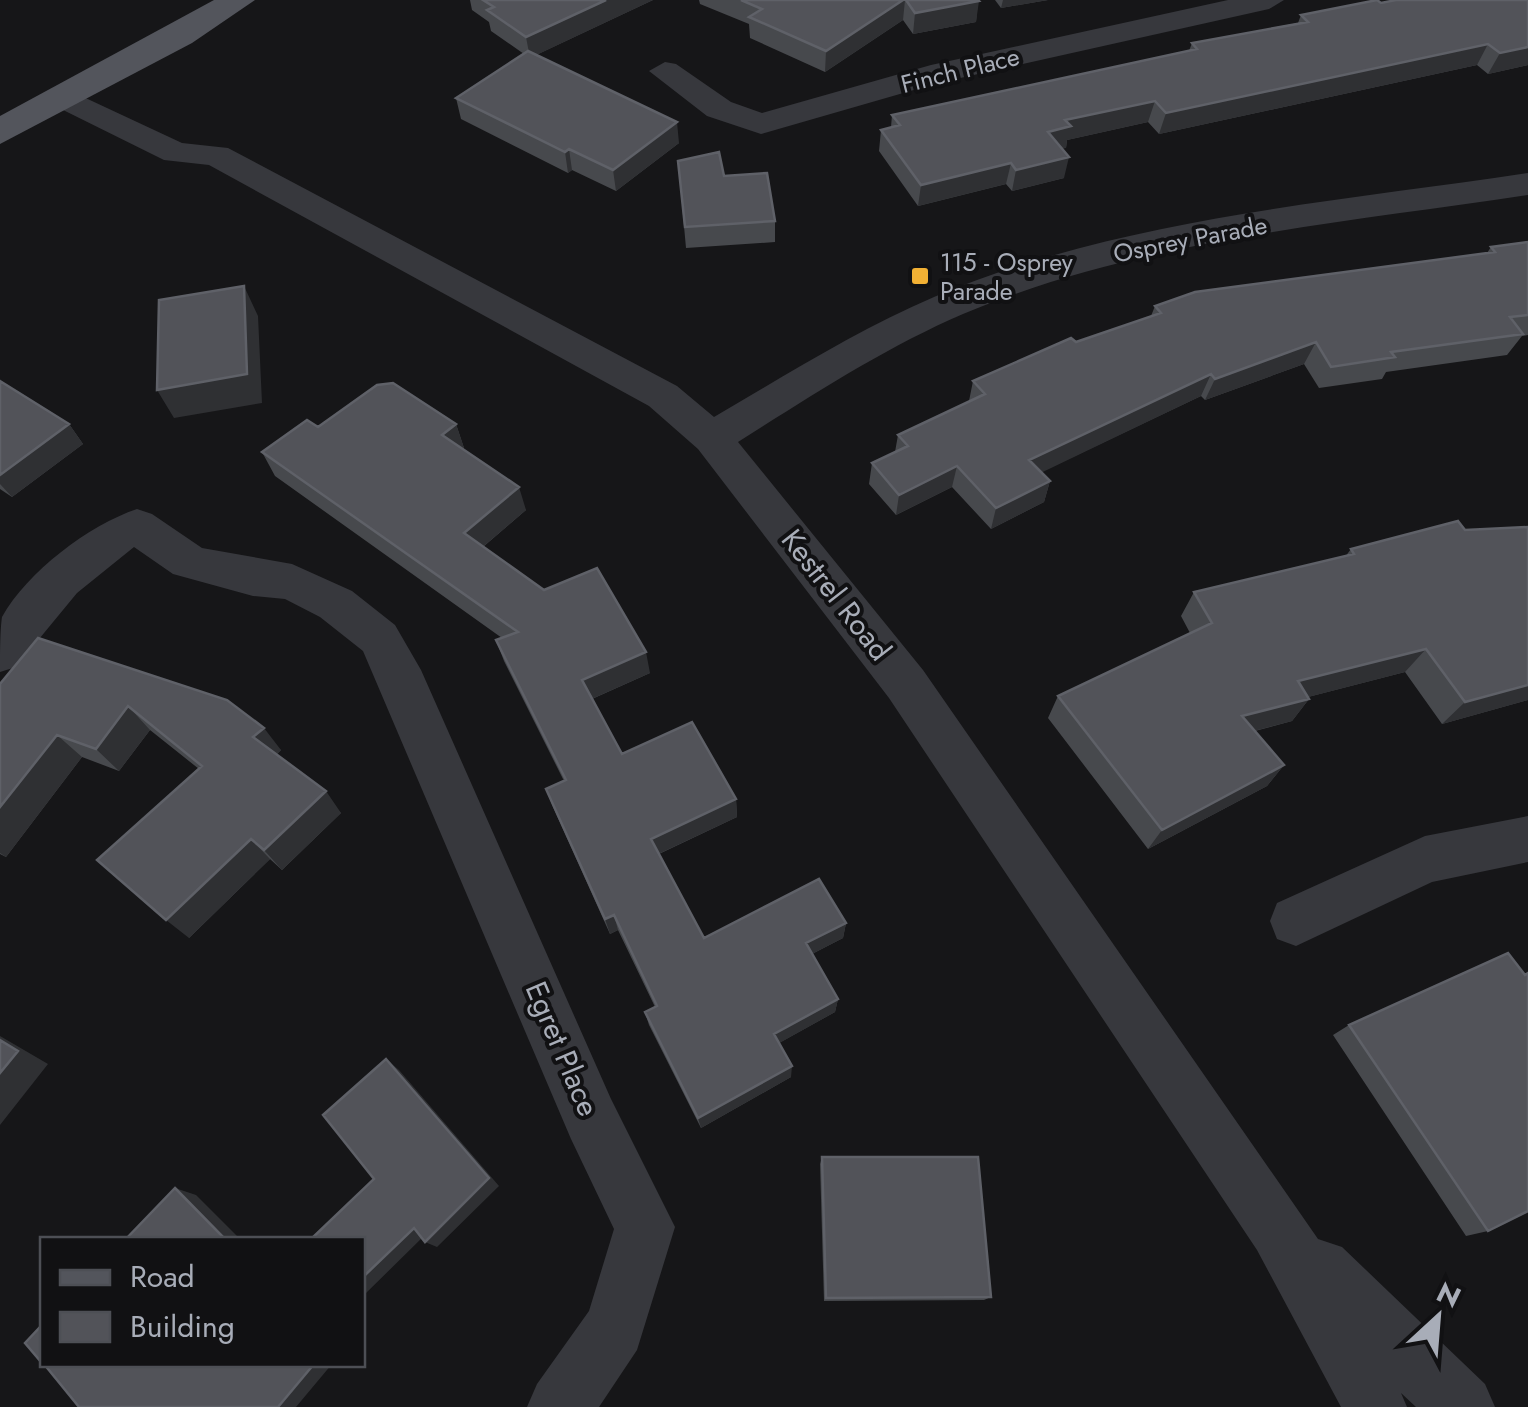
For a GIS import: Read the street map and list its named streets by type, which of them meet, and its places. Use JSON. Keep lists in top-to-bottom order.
{
  "streets": {
    "street": [
      "Finch Place",
      "Osprey Parade",
      "Kestrel Road",
      "Egret Place"
    ]
  },
  "crossings": [
    ["Osprey Parade", "Kestrel Road"]
  ],
  "places": {
    "transit": ["115 - Osprey Parade"]
  },
  "legend": ["Road", "Building"],
  "north": "top right"
}
